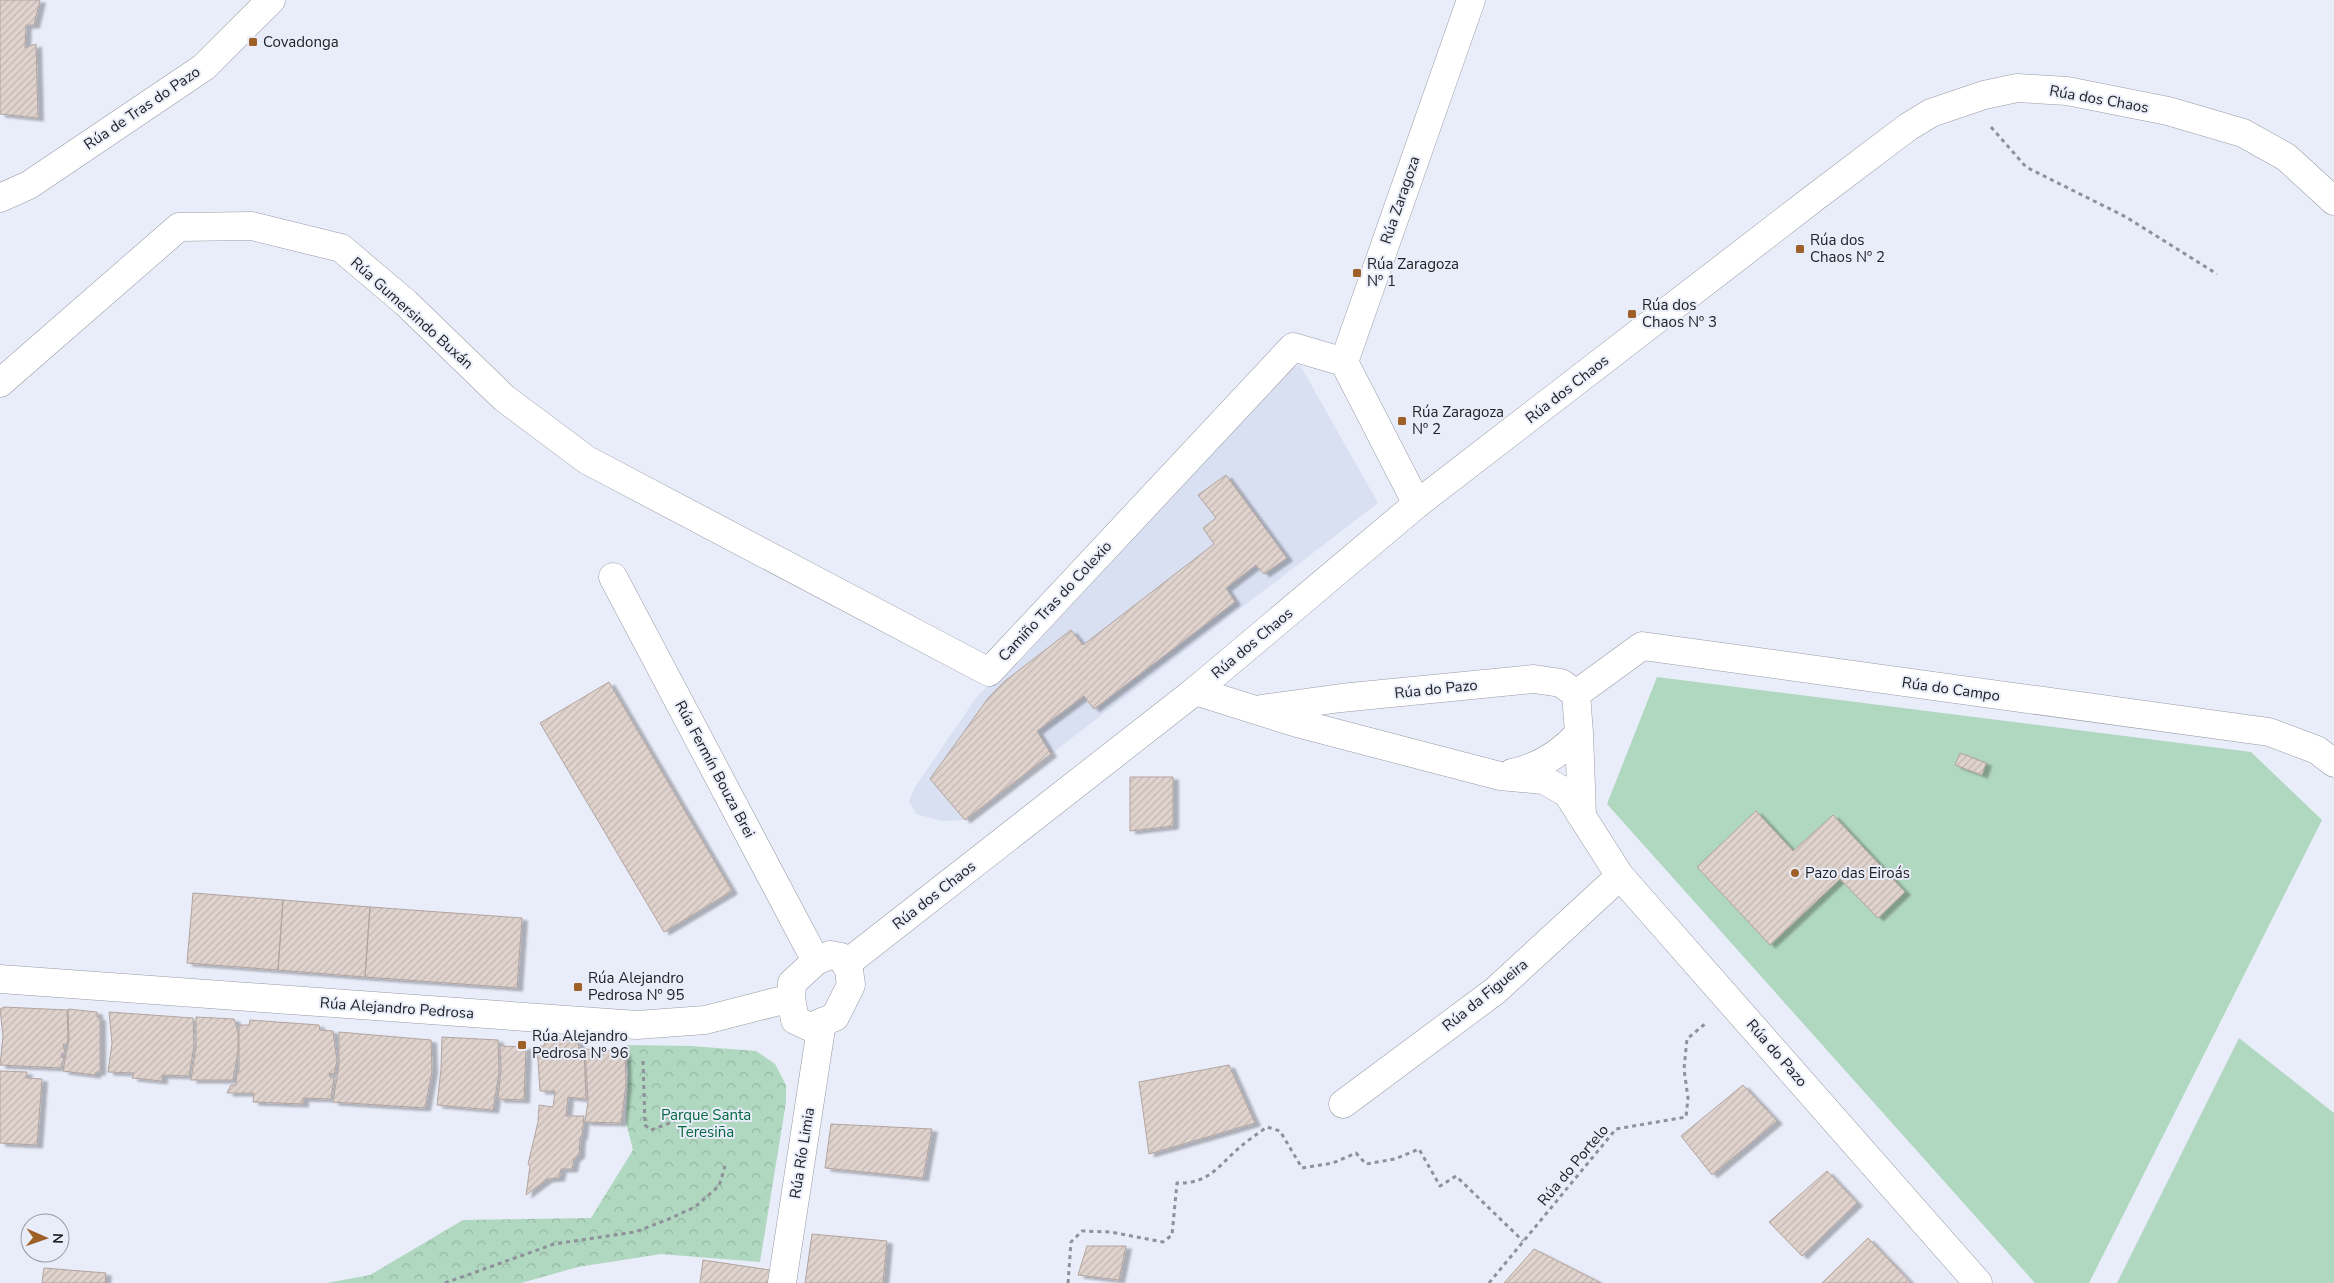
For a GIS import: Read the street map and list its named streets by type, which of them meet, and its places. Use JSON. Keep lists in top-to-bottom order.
{
  "streets": {
    "street": [
      "Rúa dos Chaos",
      "Rúa de Tras do Pazo",
      "Rúa Zaragoza",
      "Rúa Gumersindo Buxán",
      "Camiño Tras do Colexio",
      "Rúa do Pazo",
      "Rúa do Campo",
      "Rúa Fermín Bouza Brei",
      "Rúa da Figueira",
      "Rúa Alejandro Pedrosa",
      "Rúa Río Limia"
    ],
    "path": ["Rúa do Portelo"]
  },
  "crossings": [
    ["Rúa dos Chaos", "Rúa do Pazo"],
    ["Rúa dos Chaos", "Rúa Fermín Bouza Brei"],
    ["Rúa dos Chaos", "Rúa Alejandro Pedrosa"],
    ["Rúa dos Chaos", "Rúa Río Limia"],
    ["Rúa Zaragoza", "Camiño Tras do Colexio"],
    ["Rúa Gumersindo Buxán", "Camiño Tras do Colexio"],
    ["Rúa do Pazo", "Rúa do Campo"],
    ["Rúa do Pazo", "Rúa da Figueira"],
    ["Rúa do Pazo", "Rúa do Portelo"],
    ["Rúa Fermín Bouza Brei", "Rúa Alejandro Pedrosa"],
    ["Rúa Fermín Bouza Brei", "Rúa Río Limia"],
    ["Rúa Alejandro Pedrosa", "Rúa Río Limia"]
  ],
  "parks": ["Parque Santa Teresiña"],
  "places": {
    "transit": [
      "Covadonga",
      "Rúa dos Chaos Nº 2",
      "Rúa Zaragoza Nº 1",
      "Rúa dos Chaos Nº 3",
      "Rúa Zaragoza Nº 2",
      "Rúa Alejandro Pedrosa Nº 95",
      "Rúa Alejandro Pedrosa Nº 96"
    ],
    "other": ["Pazo das Eiroás"]
  },
  "north": "right"
}
